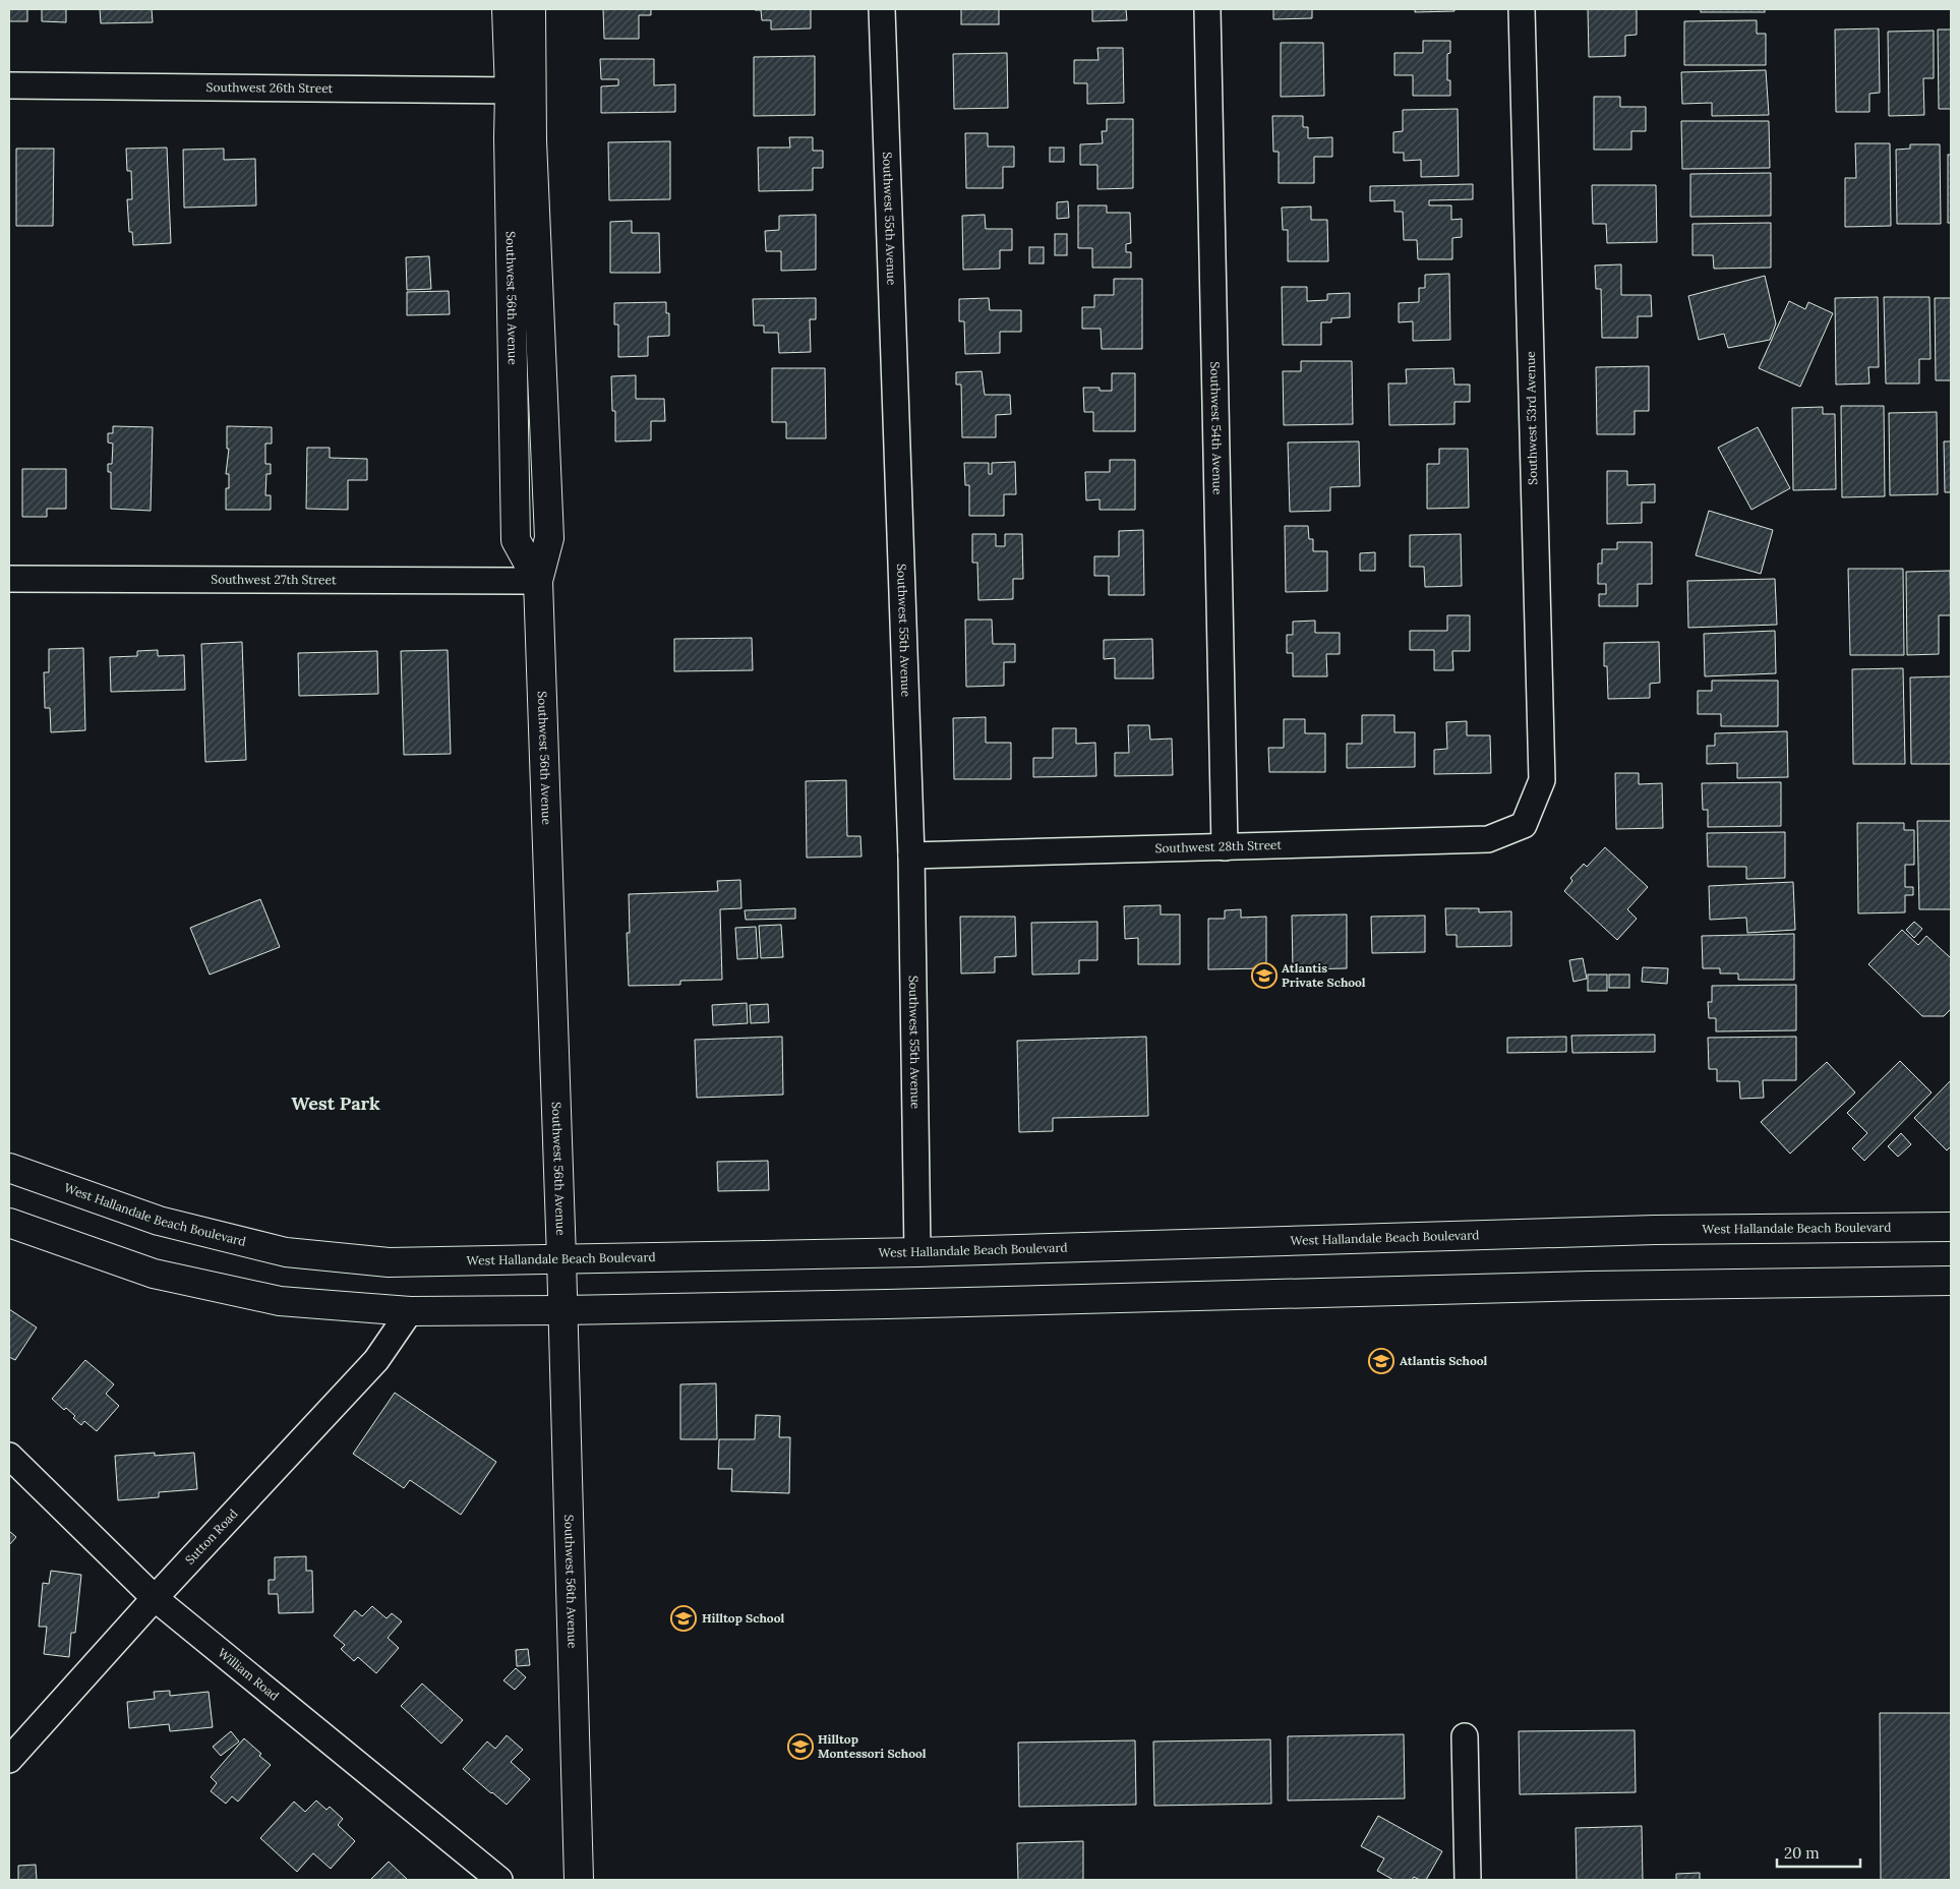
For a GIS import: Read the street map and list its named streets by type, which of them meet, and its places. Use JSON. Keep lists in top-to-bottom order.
{
  "streets": {
    "main road": ["Southwest 56th Avenue", "West Hallandale Beach Boulevard"],
    "street": [
      "Southwest 26th Street",
      "Southwest 55th Avenue",
      "Southwest 53rd Avenue",
      "Southwest 54th Avenue",
      "Southwest 27th Street",
      "Southwest 28th Street",
      "Sutton Road",
      "William Road"
    ]
  },
  "crossings": [
    ["Southwest 26th Street", "Southwest 56th Avenue"],
    ["Southwest 55th Avenue", "Southwest 28th Street"],
    ["Southwest 55th Avenue", "West Hallandale Beach Boulevard"],
    ["Southwest 56th Avenue", "Southwest 27th Street"],
    ["Southwest 56th Avenue", "West Hallandale Beach Boulevard"],
    ["Southwest 53rd Avenue", "Southwest 28th Street"],
    ["Southwest 54th Avenue", "Southwest 28th Street"],
    ["Sutton Road", "William Road"]
  ],
  "districts": ["West Park"],
  "places": {
    "school or university": [
      "Atlantis Private School",
      "Atlantis School",
      "Hilltop School",
      "Hilltop Montessori School"
    ]
  },
  "scale_bar": "20 m"
}
